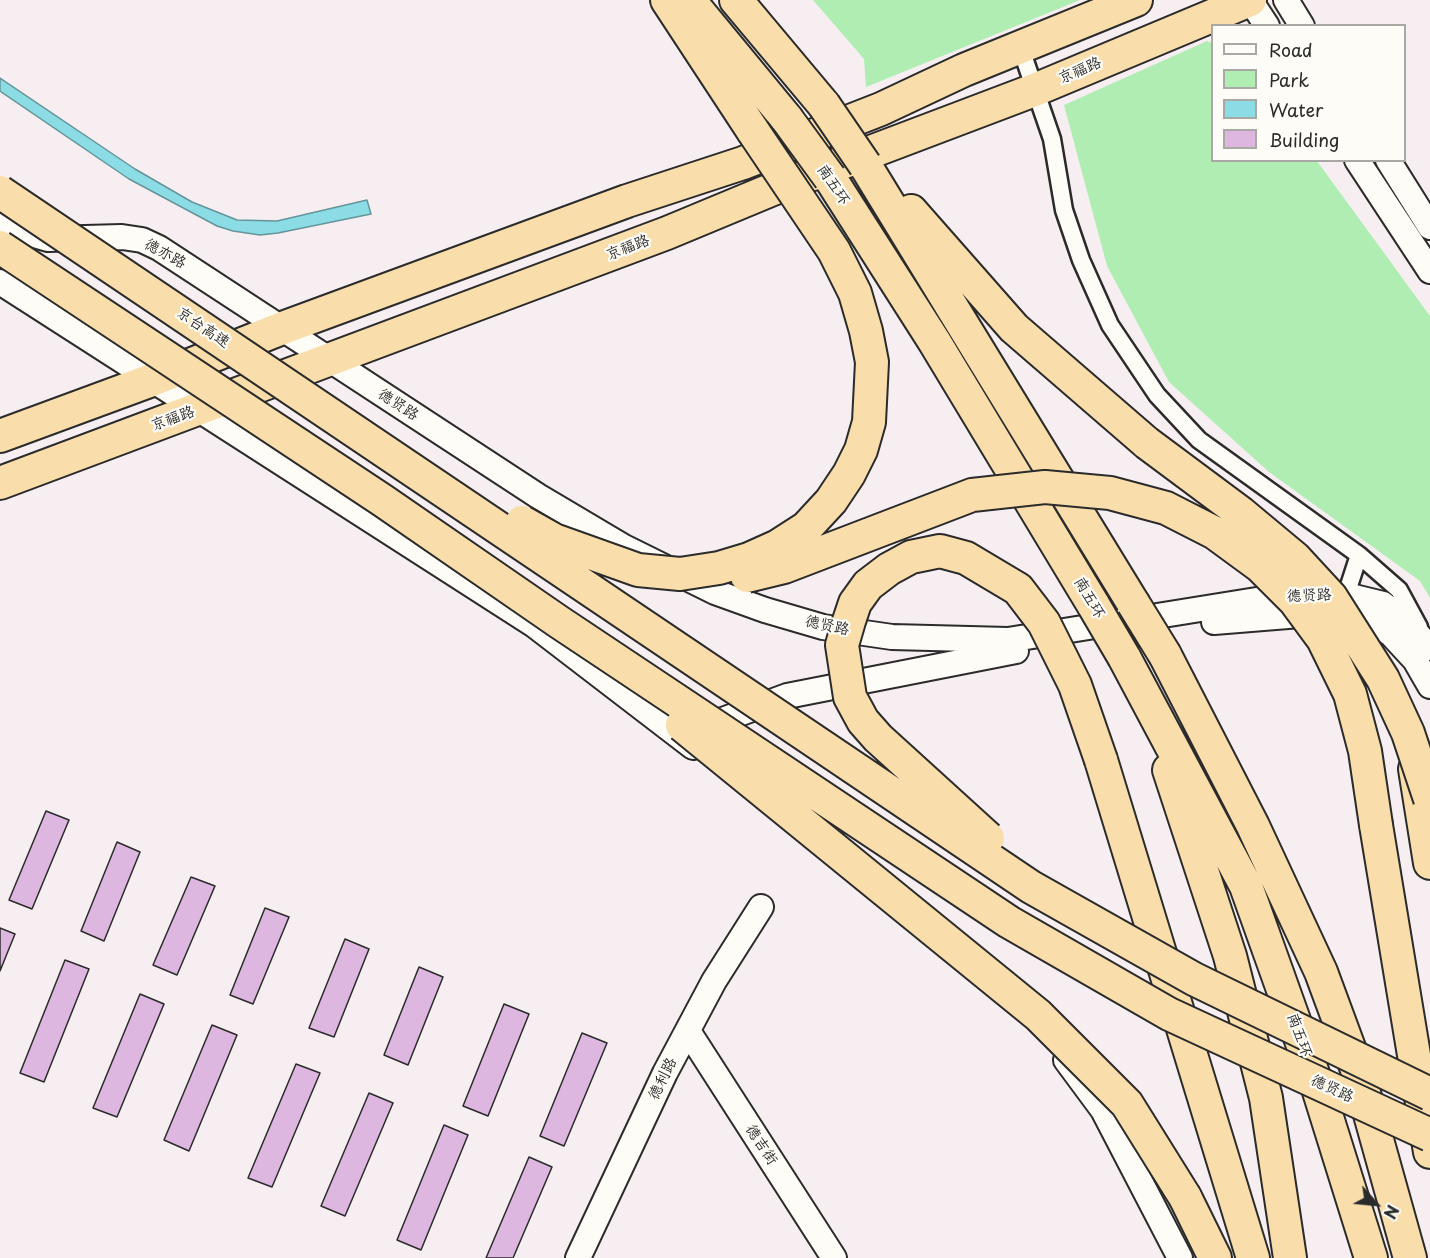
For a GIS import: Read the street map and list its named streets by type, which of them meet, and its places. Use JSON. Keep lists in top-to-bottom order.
{
  "streets": {
    "highway": [
      "京福路",
      "南五环",
      "京台高速",
      "德贤路"
    ],
    "street": ["德亦路", "德利路", "德吉街"]
  },
  "crossings": [
    ["京福路", "德贤路"],
    ["德亦路", "德贤路"],
    ["德利路", "德吉街"]
  ],
  "legend": [
    "Road",
    "Park",
    "Water",
    "Building"
  ],
  "north": "bottom right"
}
